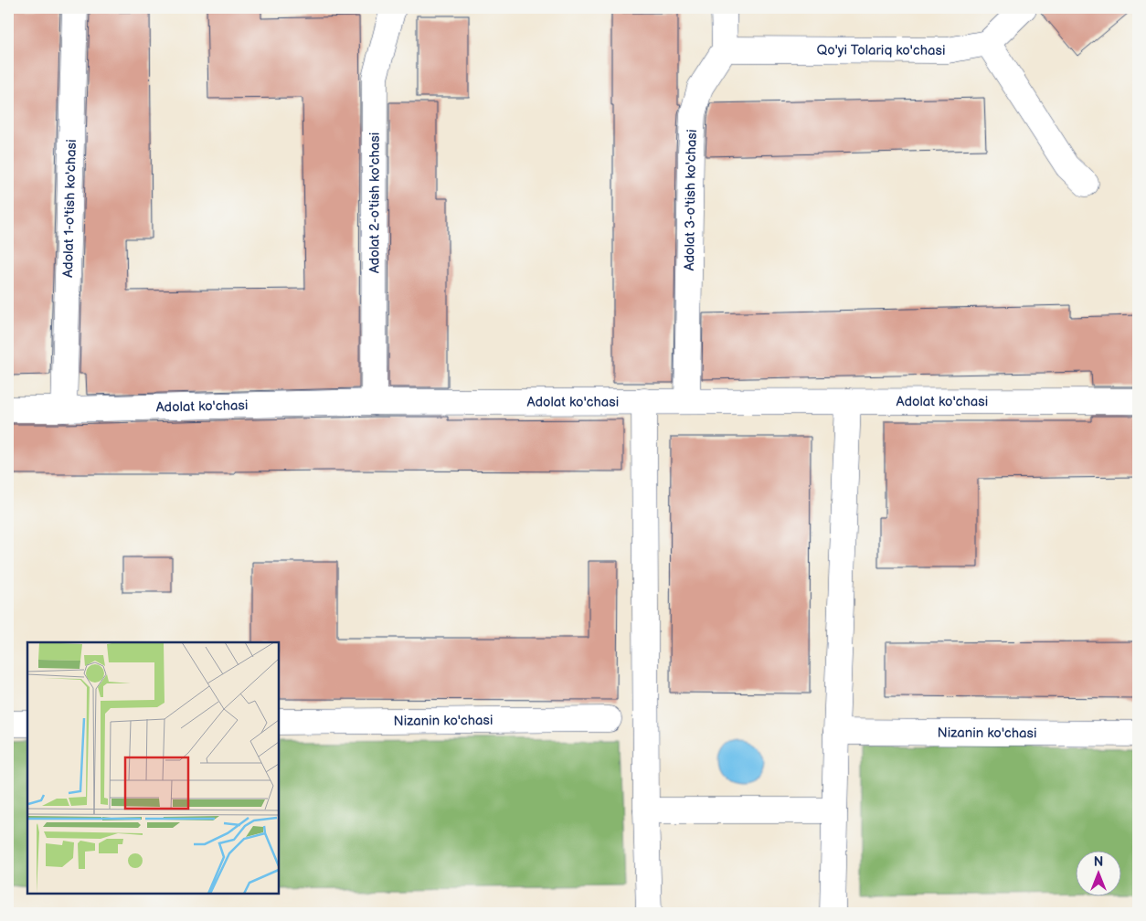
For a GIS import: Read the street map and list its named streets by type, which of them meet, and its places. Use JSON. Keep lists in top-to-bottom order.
{
  "streets": {
    "street": [
      "Qo'yi Tolariq ko'chasi",
      "Adolat 3-o'tish ko'chasi",
      "Adolat 2-o'tish ko'chasi",
      "Adolat 1-o'tish ko'chasi",
      "Adolat ko'chasi",
      "Nizanin ko'chasi"
    ]
  },
  "crossings": [
    ["Qo'yi Tolariq ko'chasi", "Adolat 3-o'tish ko'chasi"],
    ["Adolat 3-o'tish ko'chasi", "Adolat ko'chasi"],
    ["Adolat 2-o'tish ko'chasi", "Adolat ko'chasi"],
    ["Adolat 1-o'tish ko'chasi", "Adolat ko'chasi"]
  ],
  "north": "top"
}
